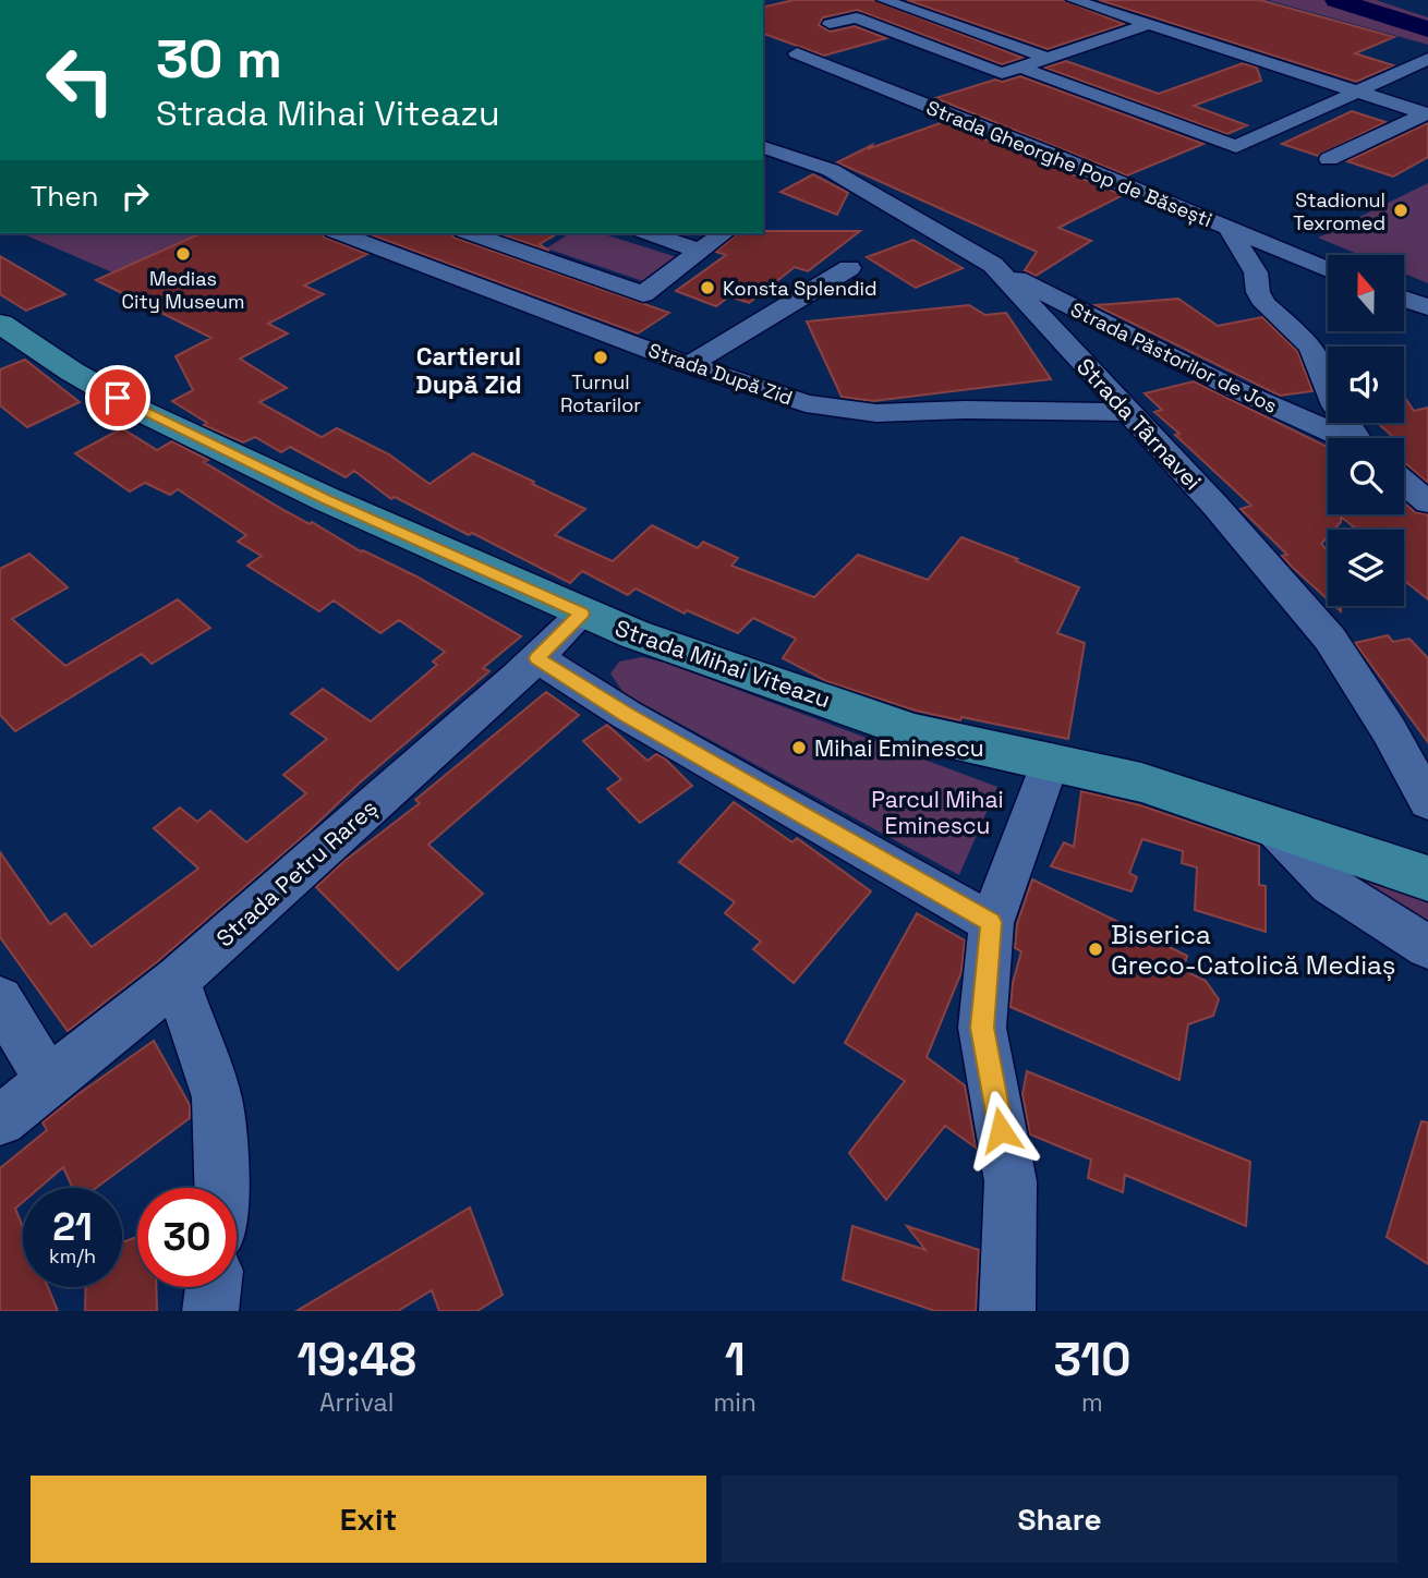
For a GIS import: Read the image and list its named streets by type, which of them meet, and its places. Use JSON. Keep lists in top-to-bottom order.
{
  "streets": {
    "main road": ["Strada Mihai Viteazu"],
    "street": [
      "Strada Gheorghe Pop de Băsești",
      "Strada Păstorilor de Jos",
      "Strada După Zid",
      "Strada Târnavei",
      "Strada Petru Rareș"
    ]
  },
  "crossings": [
    ["Strada Gheorghe Pop de Băsești", "Strada Păstorilor de Jos"],
    ["Strada Păstorilor de Jos", "Strada Târnavei"],
    ["Strada După Zid", "Strada Târnavei"],
    ["Strada Mihai Viteazu", "Strada Petru Rareș"]
  ],
  "districts": ["Cartierul După Zid"],
  "parks": ["Parcul Mihai Eminescu"],
  "places": [
    "Stadionul Texromed",
    "Medias City Museum",
    "Konsta Splendid",
    "Turnul Rotarilor",
    "Mihai Eminescu",
    "Biserica Greco-Catolică Mediaș"
  ],
  "north": "top",
  "page": {
    "turn": ["30 m", "Strada Mihai Viteazu"],
    "then": "Then",
    "speed": "21 km/h",
    "limit": "30",
    "eta": [
      "19:48",
      "Arrival",
      "1",
      "min",
      "310",
      "m"
    ],
    "buttons": ["Exit", "Share"]
  }
}
